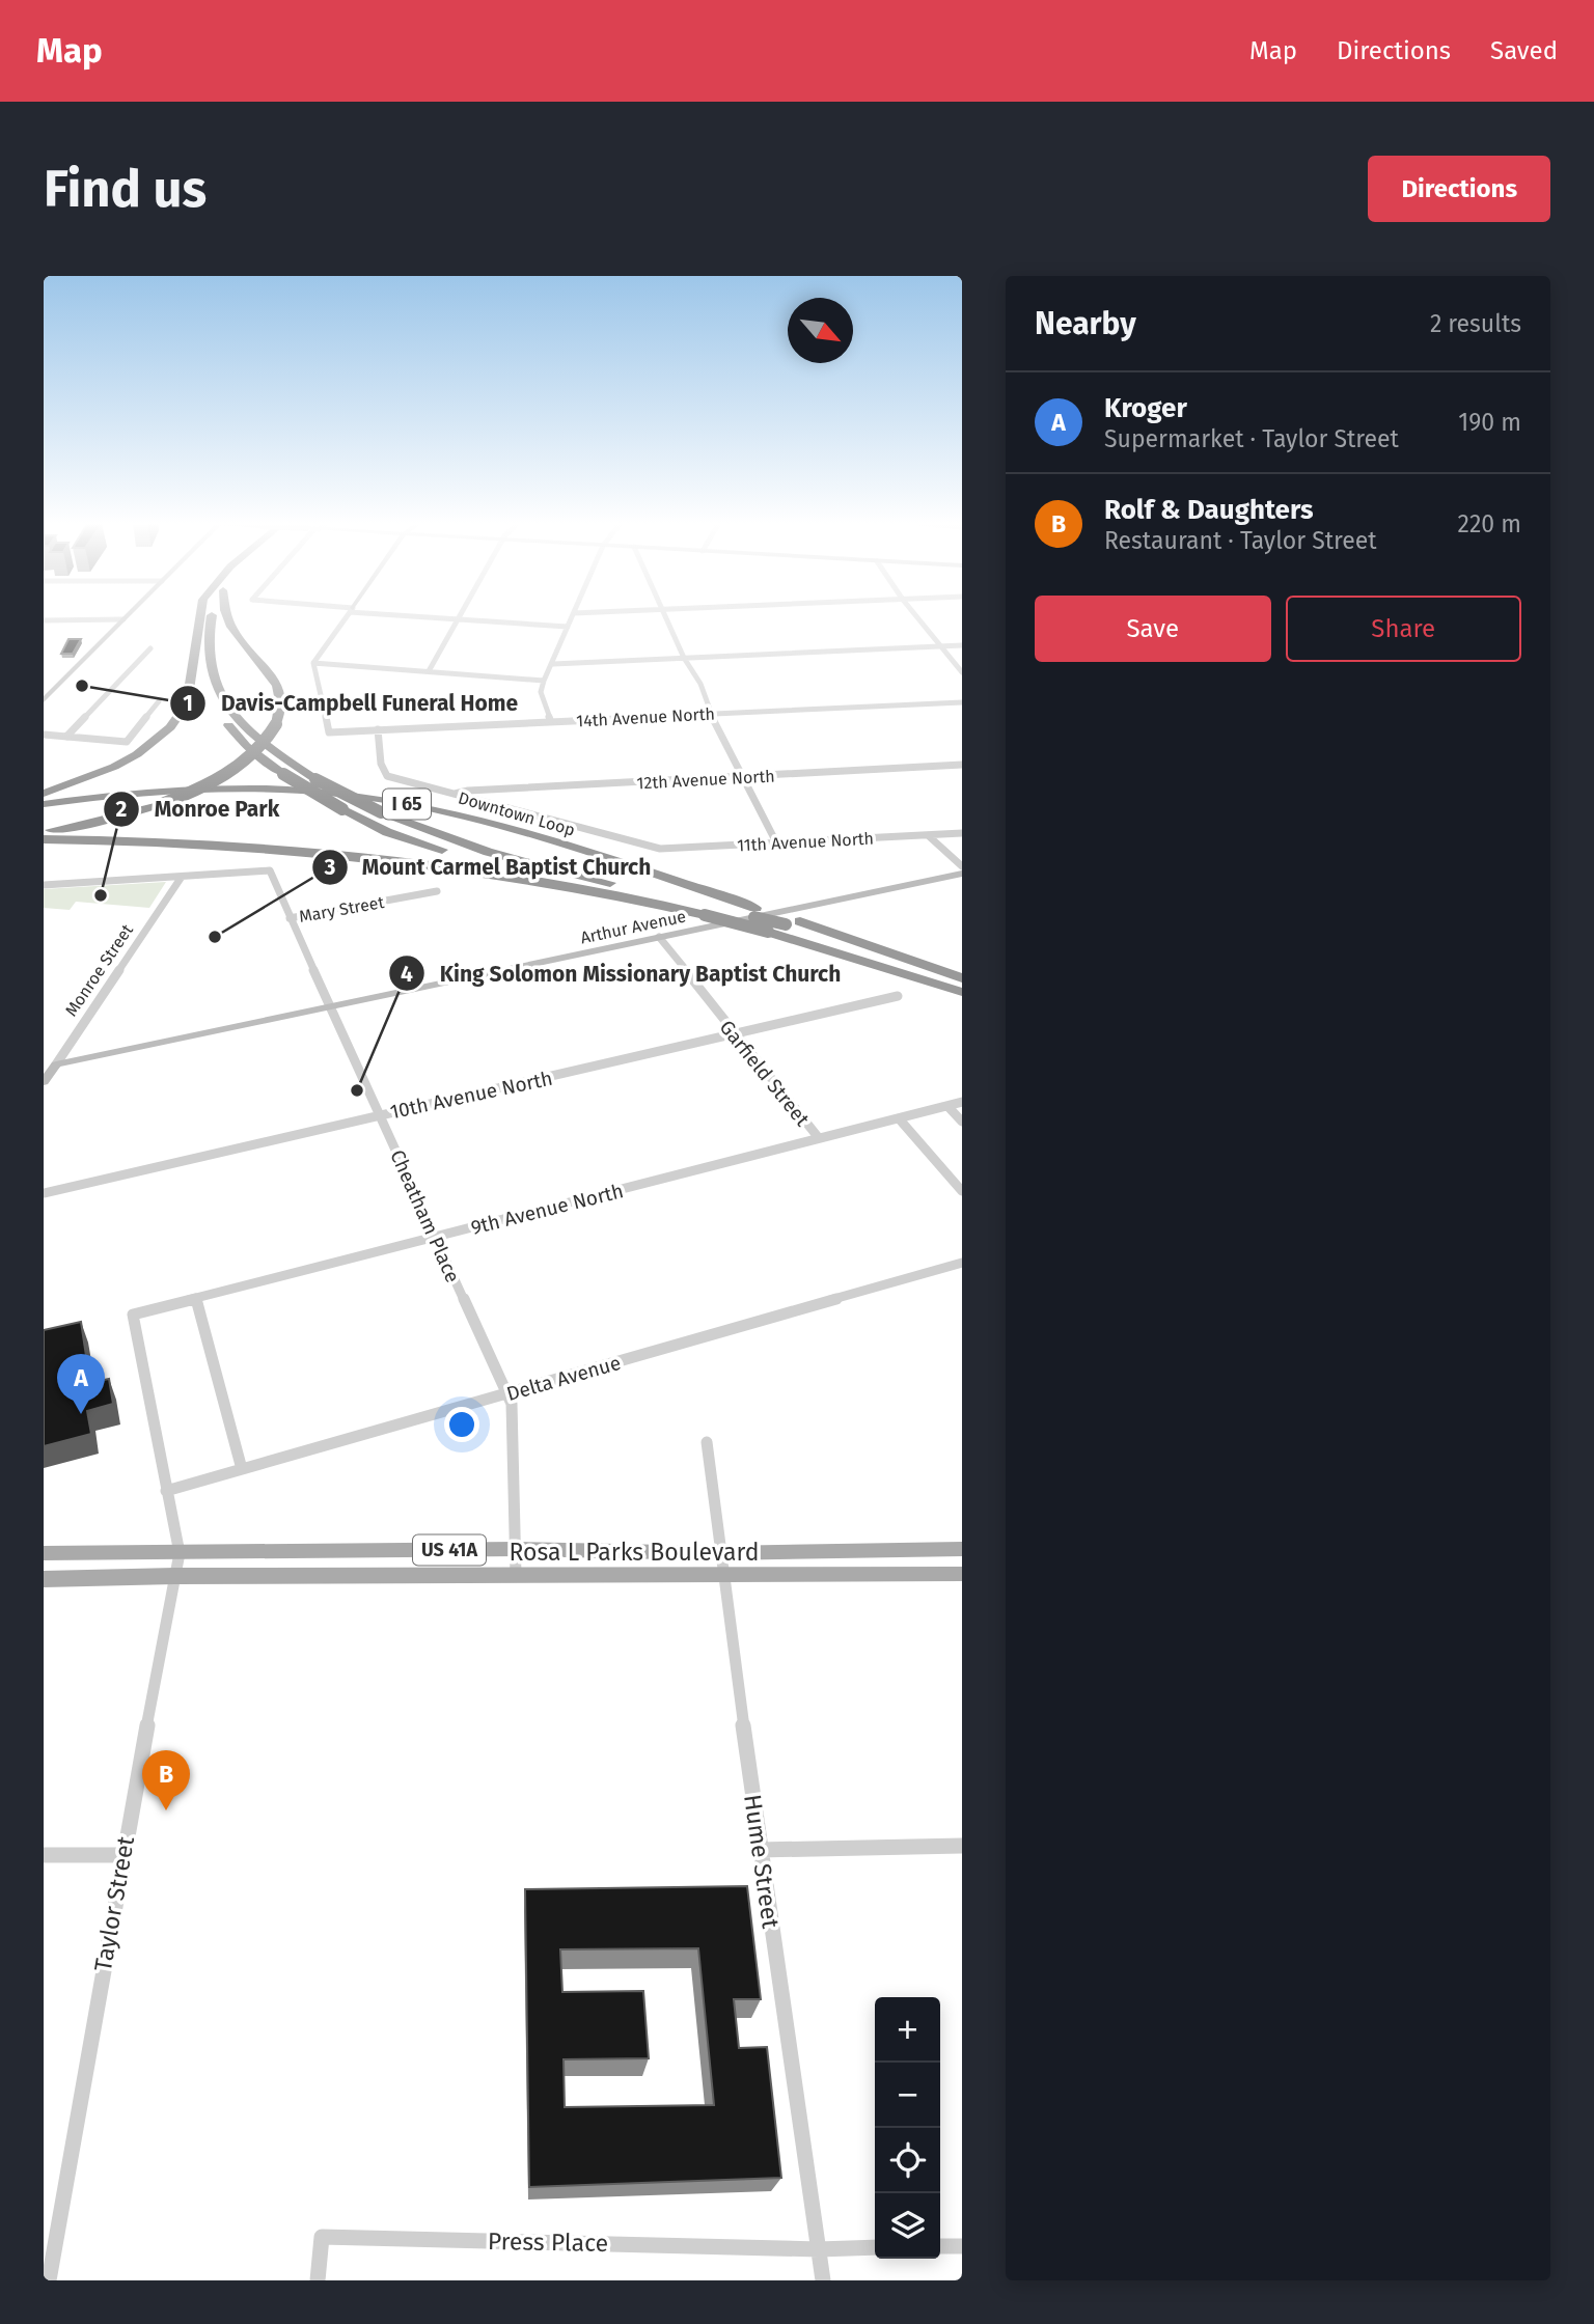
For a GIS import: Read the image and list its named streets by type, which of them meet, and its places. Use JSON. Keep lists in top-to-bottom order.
{
  "streets": {
    "highway": ["I 65", "Downtown Loop"],
    "main road": [
      "Arthur Avenue",
      "Monroe Street",
      "US 41A",
      "Rosa L Parks Boulevard"
    ],
    "street": [
      "14th Avenue North",
      "12th Avenue North",
      "11th Avenue North",
      "Mary Street",
      "Garfield Street",
      "10th Avenue North",
      "9th Avenue North",
      "Cheatham Place",
      "Delta Avenue",
      "Hume Street",
      "Taylor Street",
      "Press Place"
    ]
  },
  "crossings": [
    ["14th Avenue North", "11th Avenue North"],
    ["12th Avenue North", "11th Avenue North"],
    ["Mary Street", "Cheatham Place"],
    ["Arthur Avenue", "Monroe Street"],
    ["Arthur Avenue", "Garfield Street"],
    ["Arthur Avenue", "Cheatham Place"],
    ["Monroe Street", "Cheatham Place"],
    ["Garfield Street", "10th Avenue North"],
    ["Garfield Street", "9th Avenue North"],
    ["10th Avenue North", "Cheatham Place"],
    ["9th Avenue North", "Cheatham Place"],
    ["9th Avenue North", "Taylor Street"],
    ["Cheatham Place", "Delta Avenue"],
    ["Cheatham Place", "Rosa L Parks Boulevard"],
    ["Delta Avenue", "Taylor Street"],
    ["Rosa L Parks Boulevard", "Hume Street"],
    ["Rosa L Parks Boulevard", "Taylor Street"],
    ["Hume Street", "Press Place"]
  ],
  "places": [
    "Davis-Campbell Funeral Home",
    "Monroe Park",
    "Mount Carmel Baptist Church",
    "King Solomon Missionary Baptist Church"
  ],
  "north": "bottom right",
  "page": {
    "header": "Map",
    "nav": ["Map", "Directions", "Saved"],
    "buttons": [
      "Directions",
      ["Save", "Share"]
    ],
    "title": "Find us",
    "heading": ["Nearby", "2 results"],
    "list": [
      {
        "mark": "A",
        "name": "Kroger",
        "note": "Supermarket · Taylor Street",
        "value": "190 m"
      },
      {
        "mark": "B",
        "name": "Rolf & Daughters",
        "note": "Restaurant · Taylor Street",
        "value": "220 m"
      }
    ],
    "pins": ["A", "B"],
    "map_buttons": ["+", "−"]
  }
}
